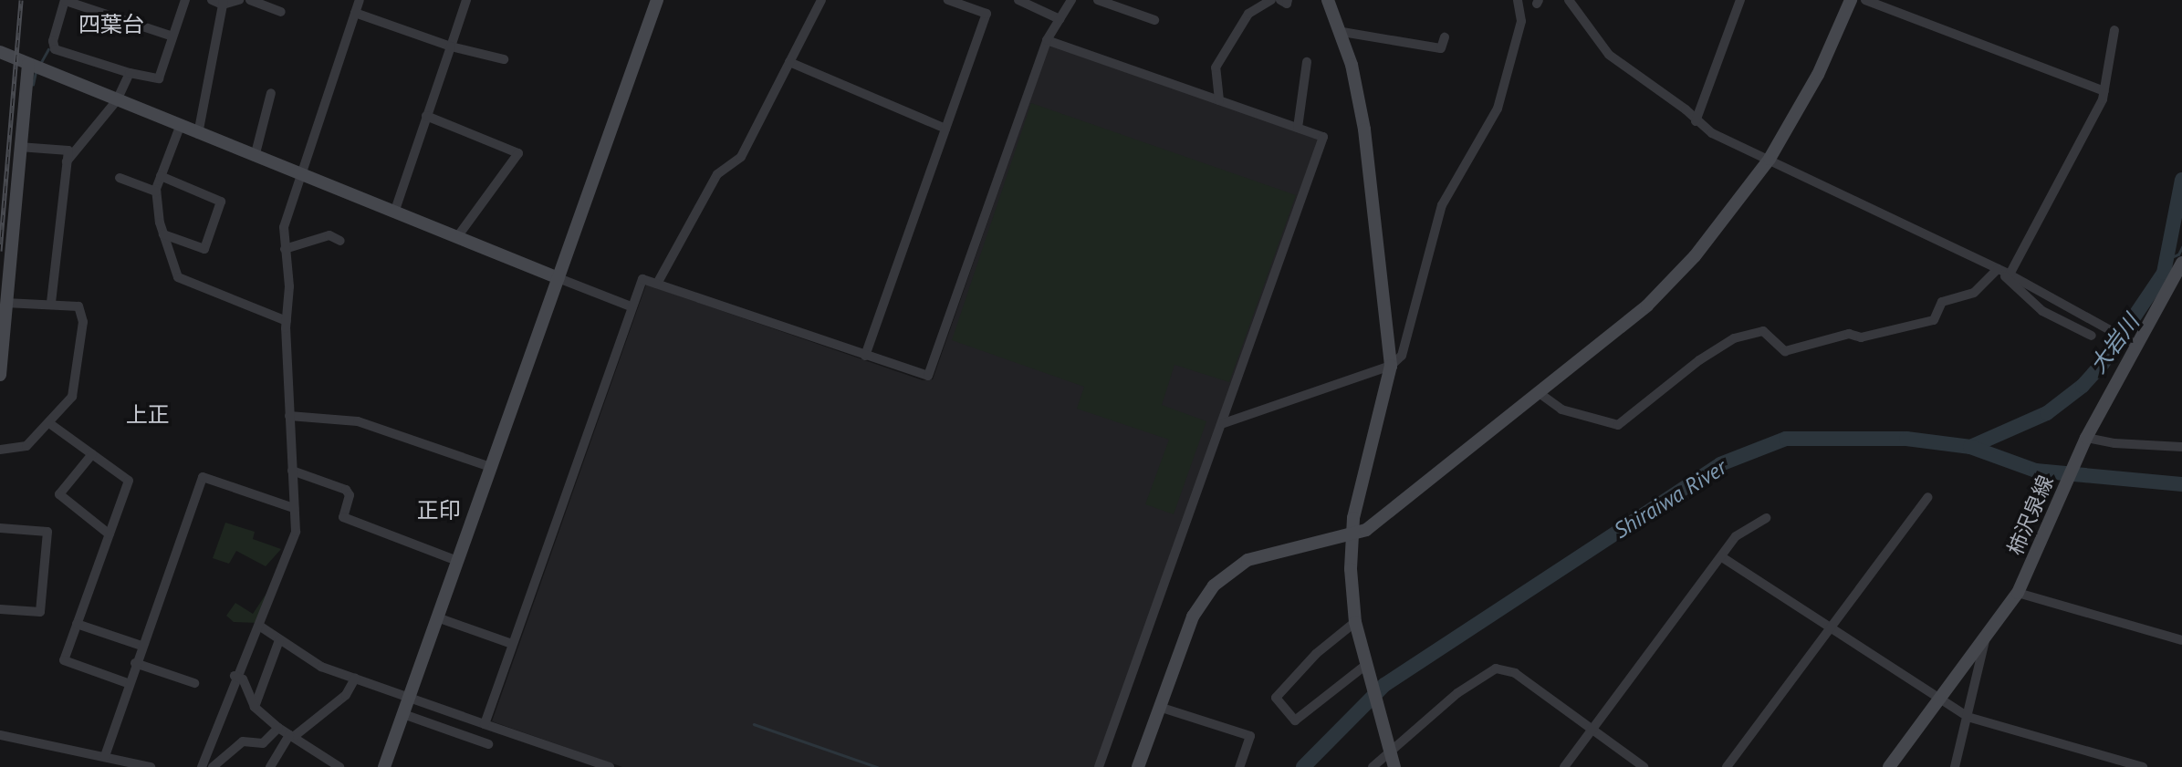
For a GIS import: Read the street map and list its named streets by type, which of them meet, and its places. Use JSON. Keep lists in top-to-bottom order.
{
  "streets": {
    "street": ["柿沢泉線"]
  },
  "districts": ["四葉台", "上正", "正印"],
  "water": ["大岩川", "Shiraiwa River"]
}
